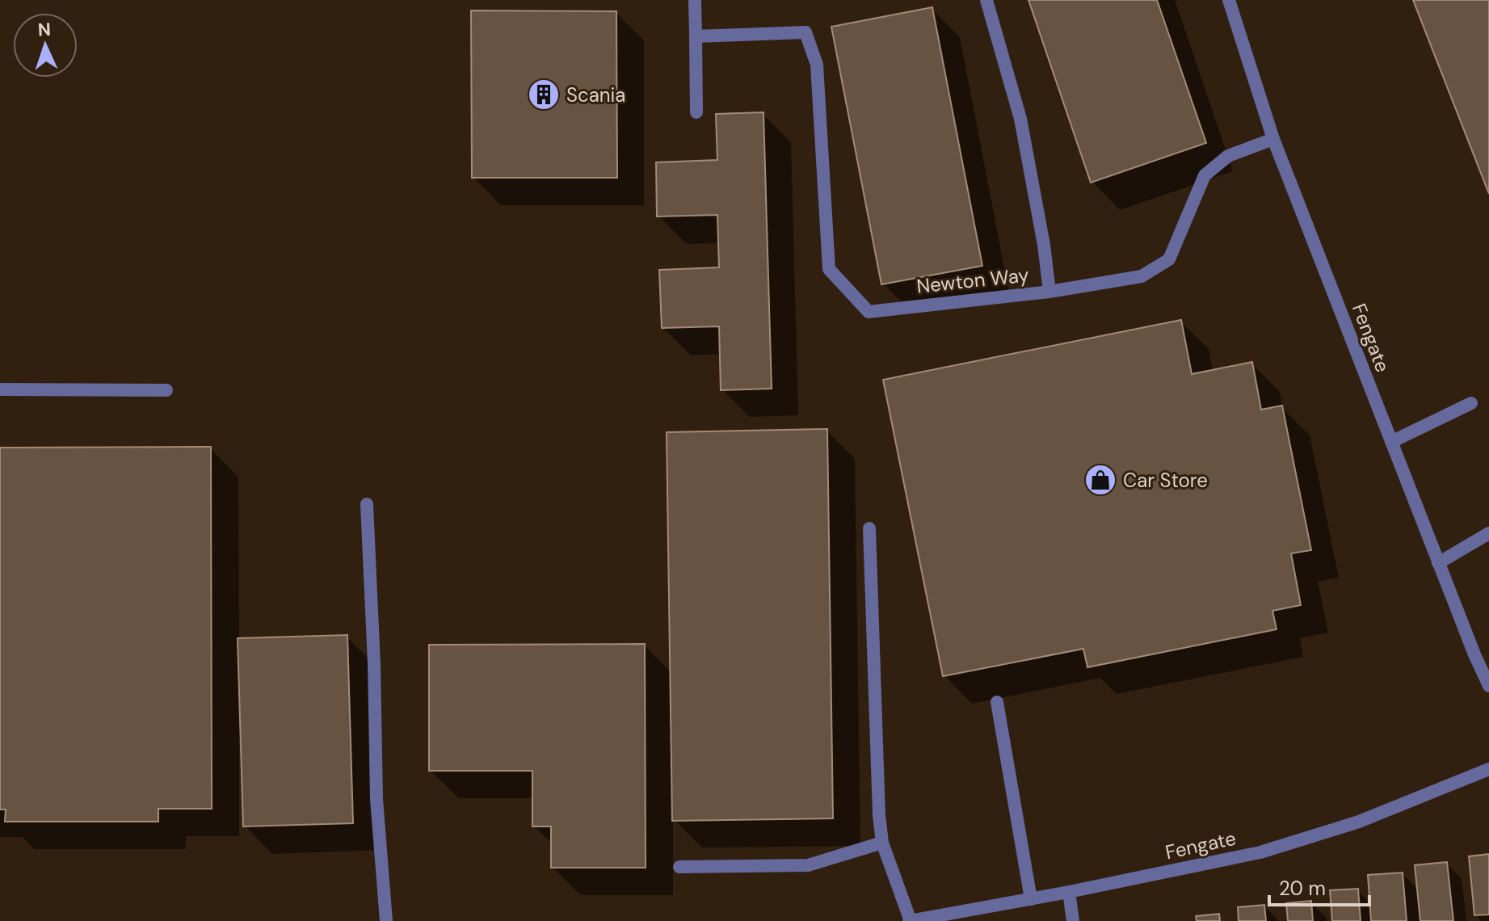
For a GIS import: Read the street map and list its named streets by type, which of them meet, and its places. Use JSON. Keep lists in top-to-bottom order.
{
  "streets": {
    "street": ["Newton Way", "Fengate"]
  },
  "crossings": [
    ["Newton Way", "Fengate"]
  ],
  "places": {
    "building": ["Scania"],
    "shop": ["Car Store"]
  },
  "scale_bar": "20 m",
  "north": "top"
}
